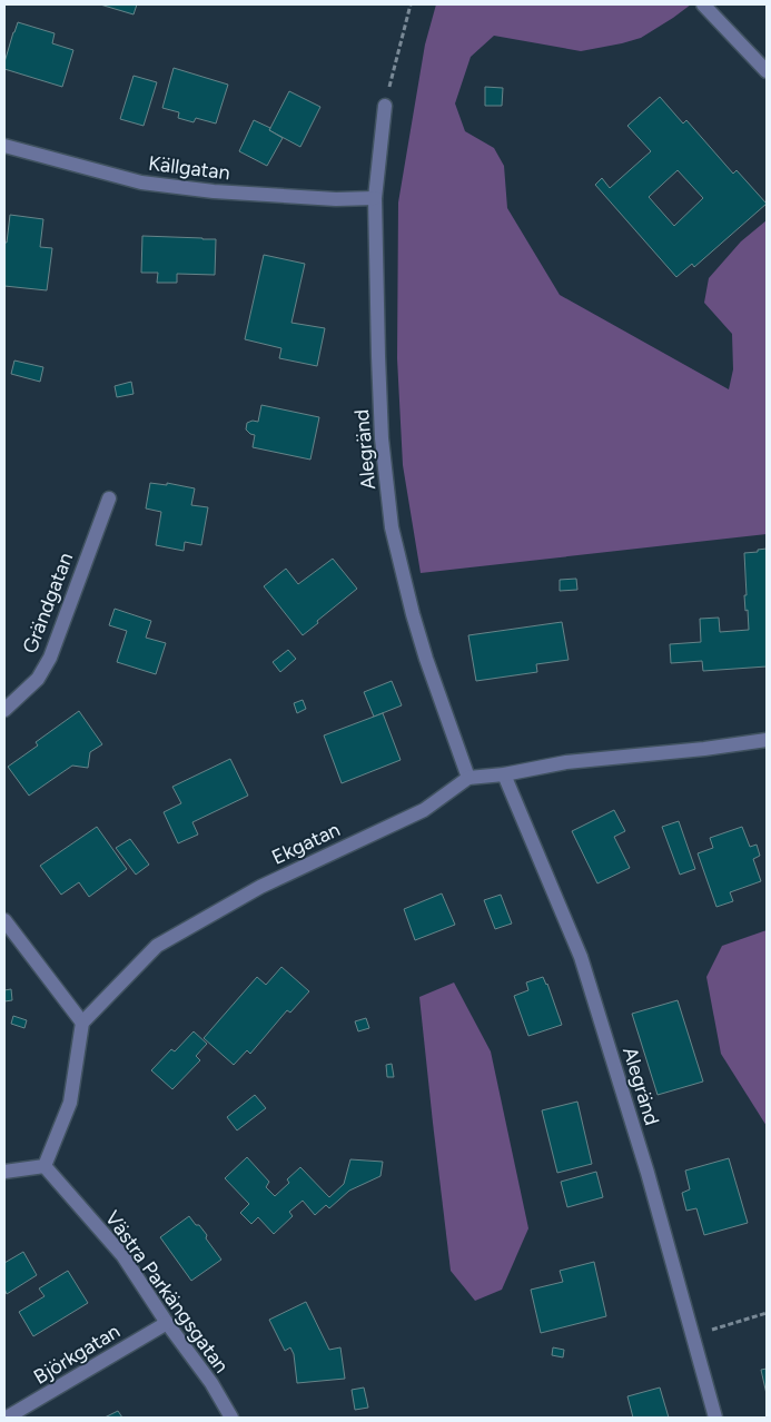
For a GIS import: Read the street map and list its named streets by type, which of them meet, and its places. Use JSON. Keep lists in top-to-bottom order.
{
  "streets": {
    "street": [
      "Källgatan",
      "Alegränd",
      "Grändgatan",
      "Ekgatan",
      "Västra Parkängsgatan",
      "Björkgatan"
    ]
  },
  "crossings": [
    ["Källgatan", "Alegränd"],
    ["Alegränd", "Ekgatan"],
    ["Västra Parkängsgatan", "Björkgatan"]
  ]
}
